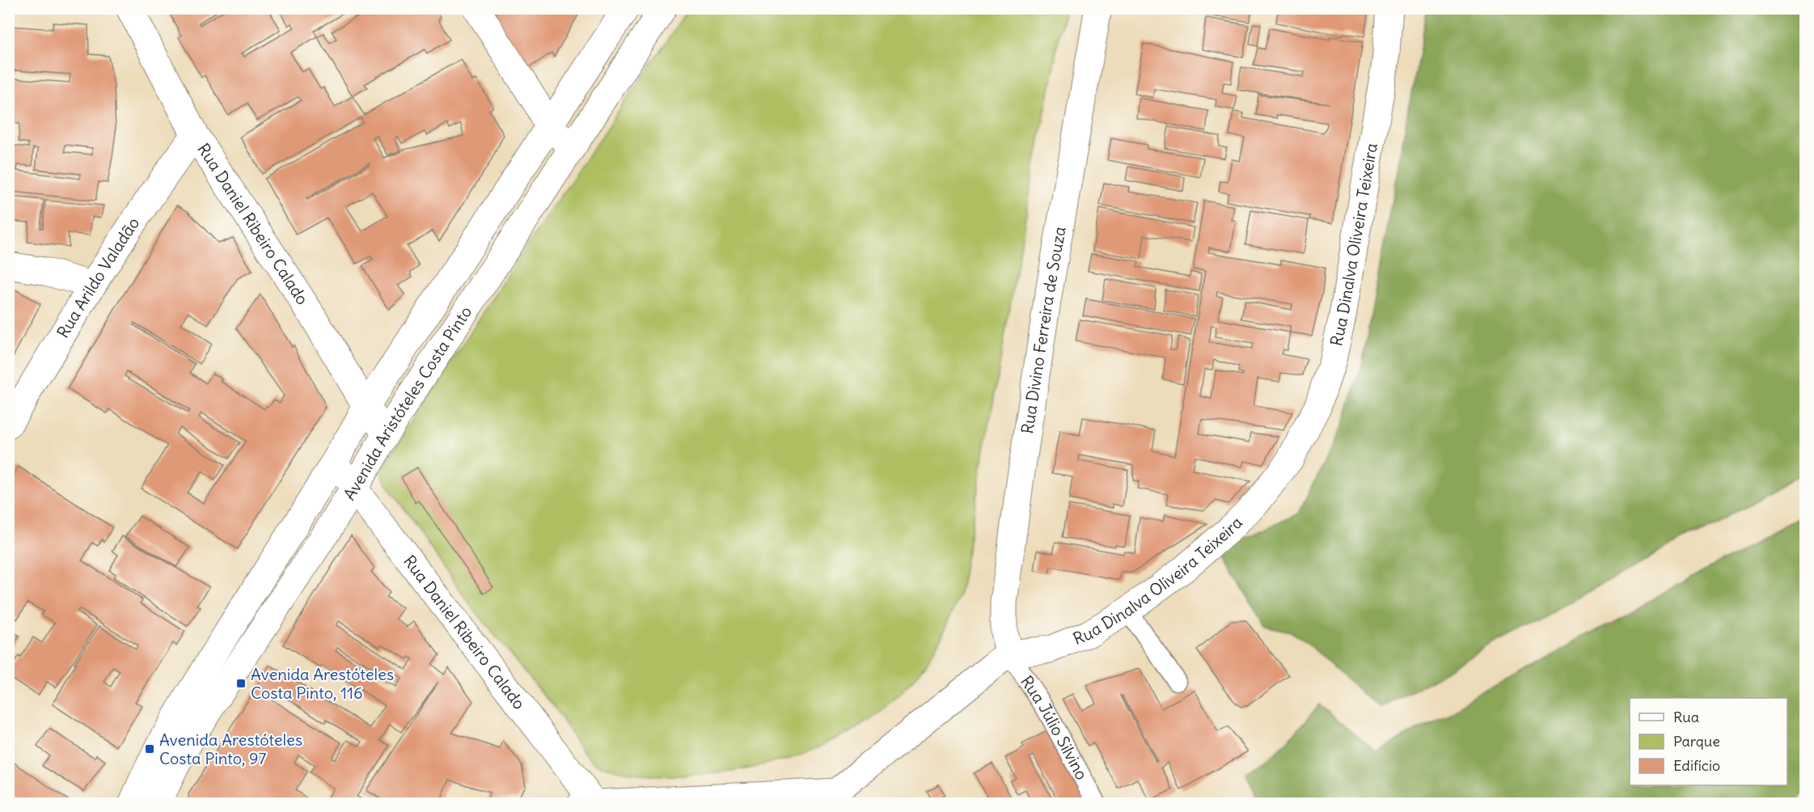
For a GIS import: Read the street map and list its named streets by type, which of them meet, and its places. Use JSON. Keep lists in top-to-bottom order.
{
  "streets": {
    "street": [
      "Rua Daniel Ribeiro Calado",
      "Rua Dinalva Oliveira Teixeira",
      "Rua Arildo Valadão",
      "Rua Divino Ferreira de Souza",
      "Avenida Aristóteles Costa Pinto"
    ],
    "lane": ["Rua Júlio Silvino"]
  },
  "crossings": [
    ["Rua Daniel Ribeiro Calado", "Rua Arildo Valadão"],
    ["Rua Daniel Ribeiro Calado", "Avenida Aristóteles Costa Pinto"],
    ["Rua Dinalva Oliveira Teixeira", "Rua Divino Ferreira de Souza"],
    ["Rua Dinalva Oliveira Teixeira", "Rua Júlio Silvino"],
    ["Rua Divino Ferreira de Souza", "Rua Júlio Silvino"]
  ],
  "places": {
    "transit": ["Avenida Arestóteles Costa Pinto, 116", "Avenida Arestóteles Costa Pinto, 97"]
  },
  "legend": ["Rua", "Parque", "Edifício"]
}
